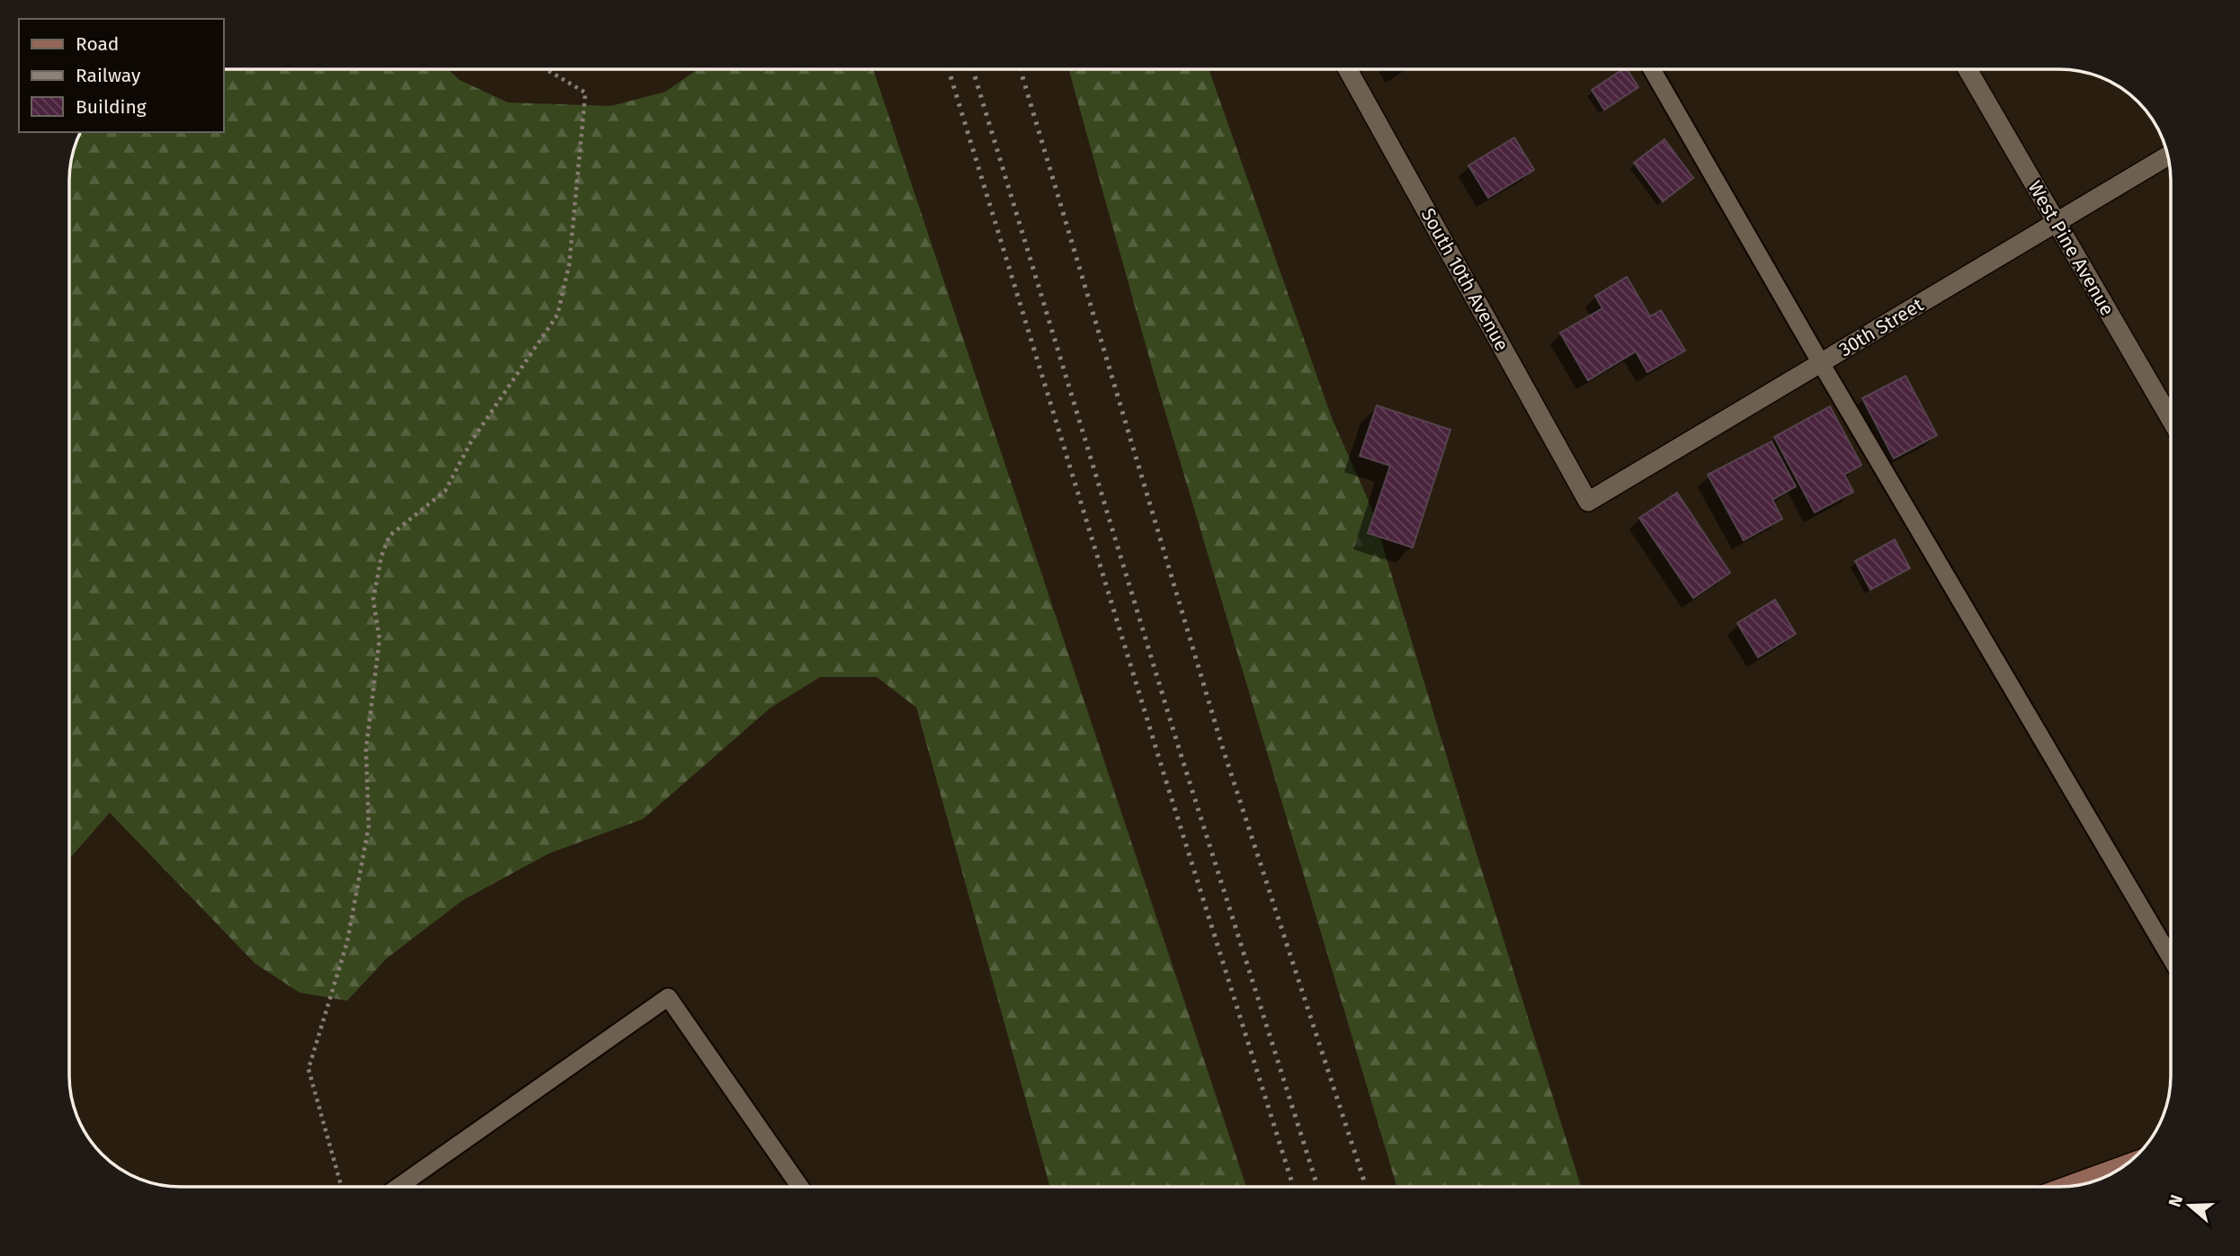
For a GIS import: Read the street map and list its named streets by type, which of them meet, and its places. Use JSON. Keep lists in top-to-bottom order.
{
  "streets": {
    "street": ["West Pine Avenue", "South 10th Avenue", "30th Street"]
  },
  "crossings": [
    ["West Pine Avenue", "30th Street"],
    ["South 10th Avenue", "30th Street"]
  ],
  "legend": ["Road", "Railway", "Building"],
  "north": "left"
}
